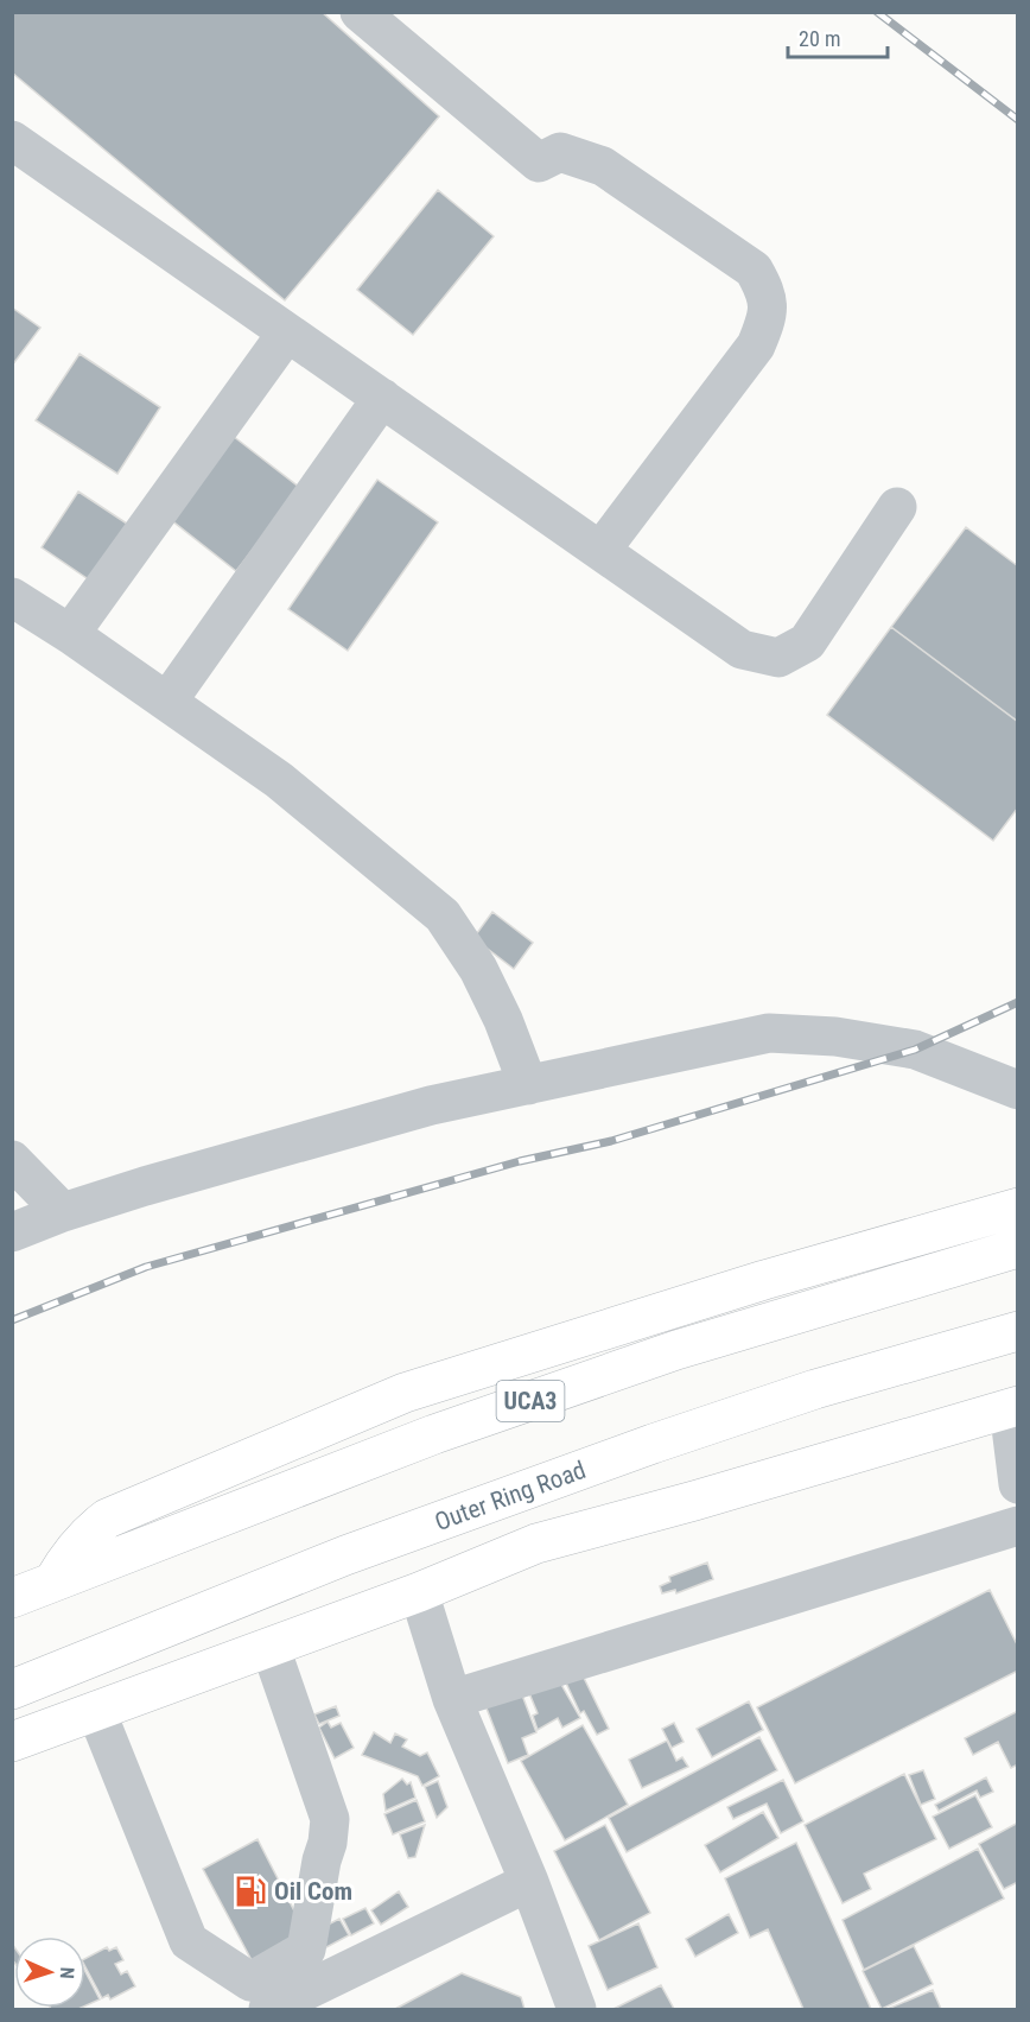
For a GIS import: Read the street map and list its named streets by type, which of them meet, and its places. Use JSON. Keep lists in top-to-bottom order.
{
  "streets": {
    "main road": ["UCA3", "Outer Ring Road"]
  },
  "places": {
    "fuel station": ["Oil Com"]
  },
  "scale_bar": "20 m",
  "north": "right"
}
